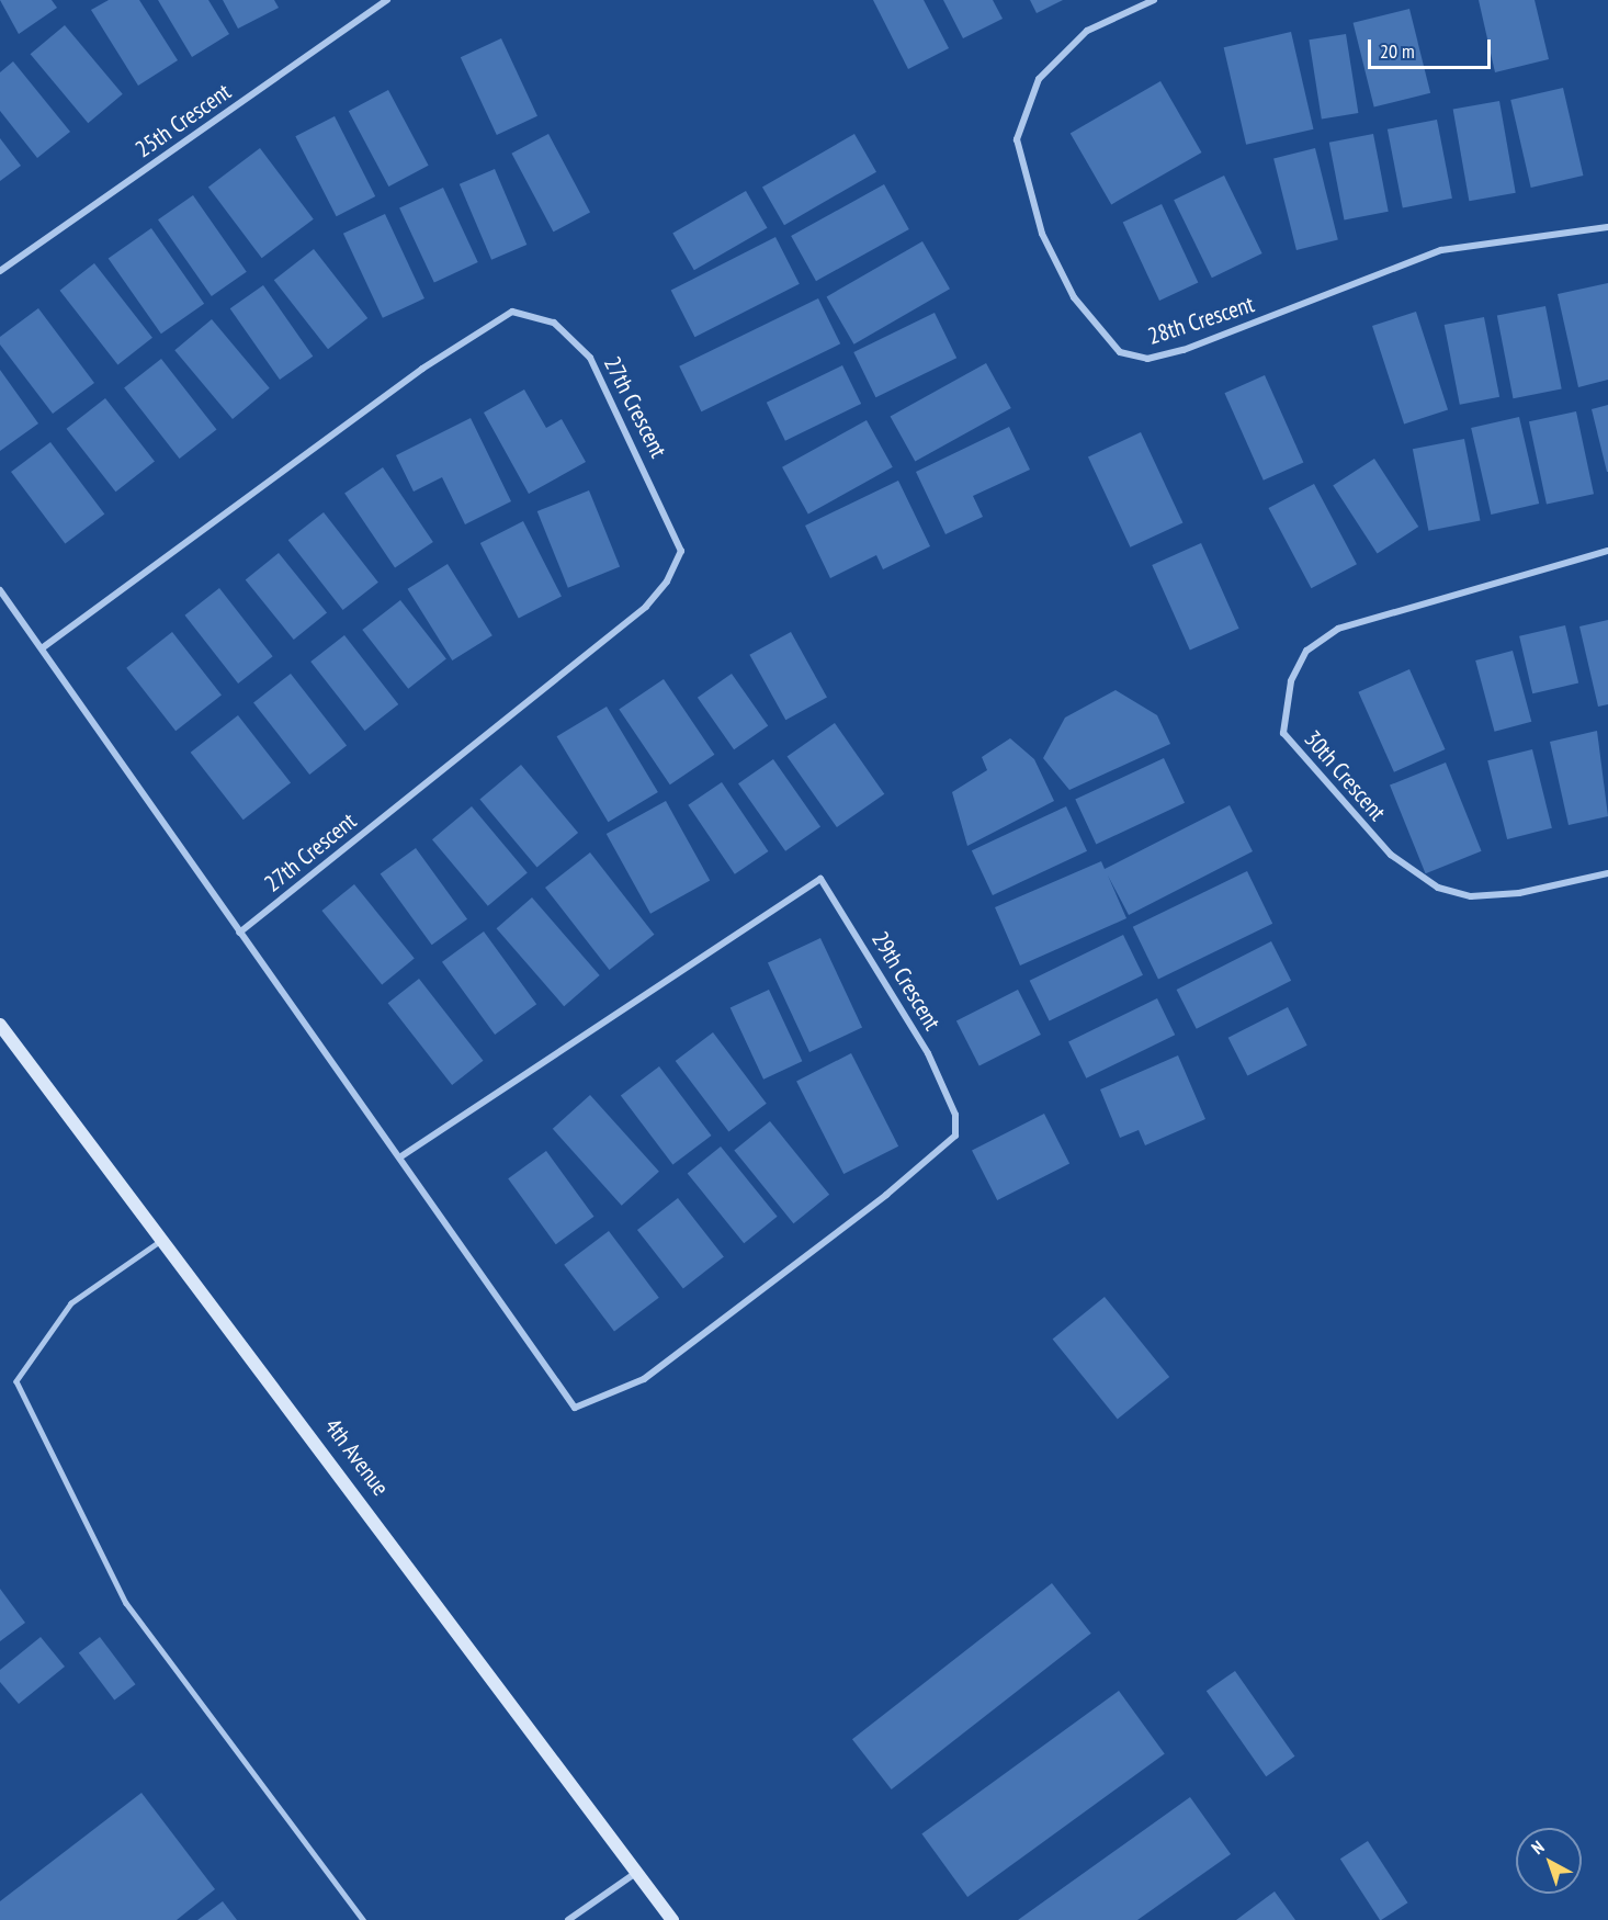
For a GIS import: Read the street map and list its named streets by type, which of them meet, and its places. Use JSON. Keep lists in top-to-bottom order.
{
  "streets": {
    "street": [
      "25th Crescent",
      "28th Crescent",
      "27th Crescent",
      "30th Crescent",
      "29th Crescent",
      "4th Avenue"
    ]
  },
  "scale_bar": "20 m",
  "north": "top left"
}
